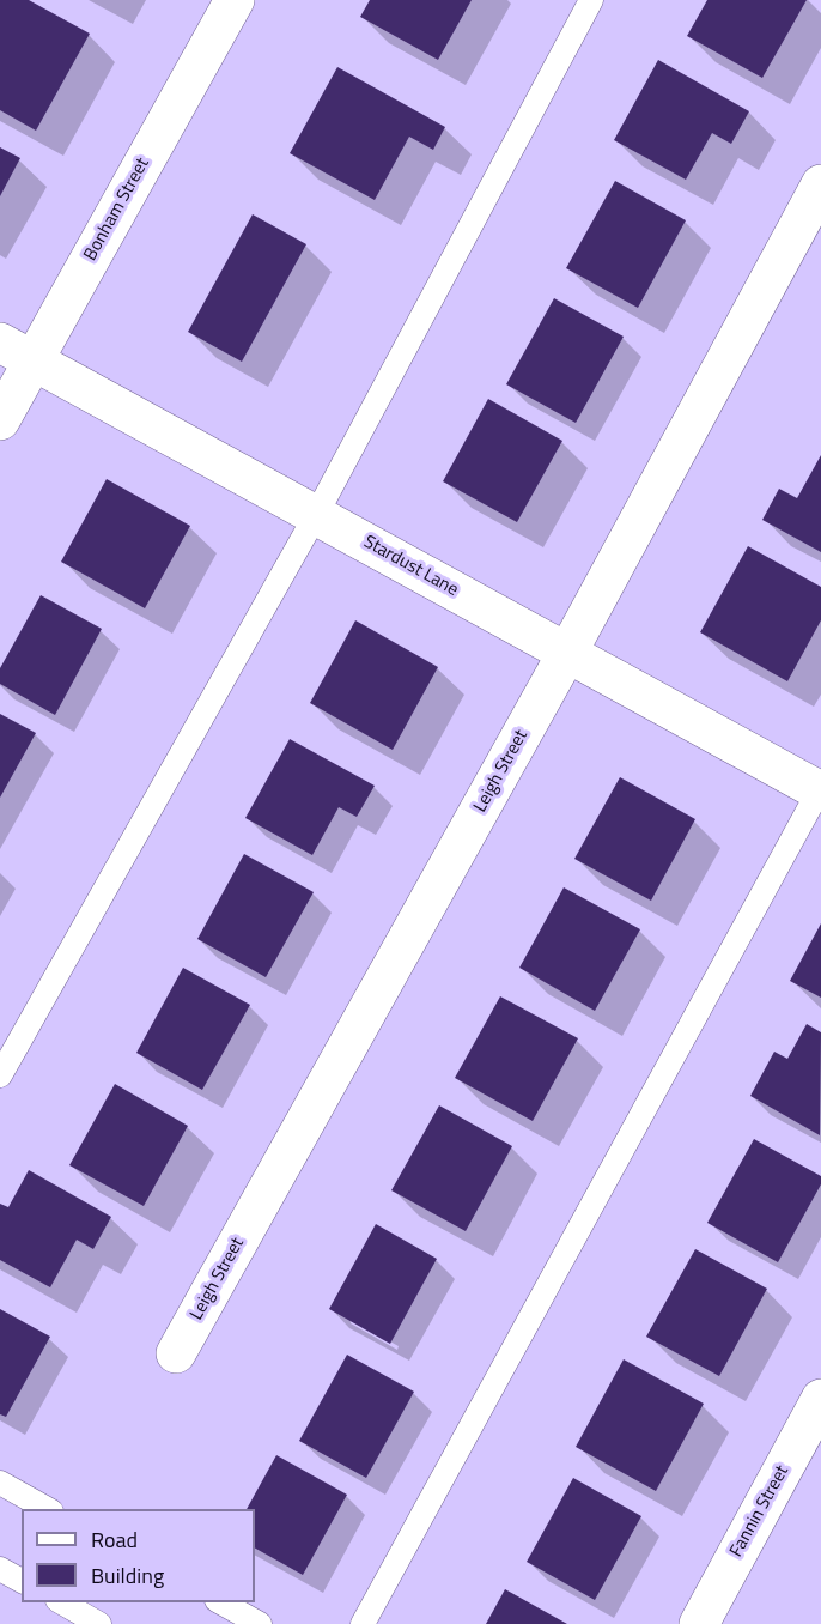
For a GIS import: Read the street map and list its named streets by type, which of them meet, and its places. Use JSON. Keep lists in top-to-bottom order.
{
  "streets": {
    "street": [
      "Bonham Street",
      "Stardust Lane",
      "Leigh Street",
      "Fannin Street"
    ]
  },
  "crossings": [
    ["Bonham Street", "Stardust Lane"],
    ["Stardust Lane", "Leigh Street"]
  ],
  "legend": ["Road", "Building"]
}
